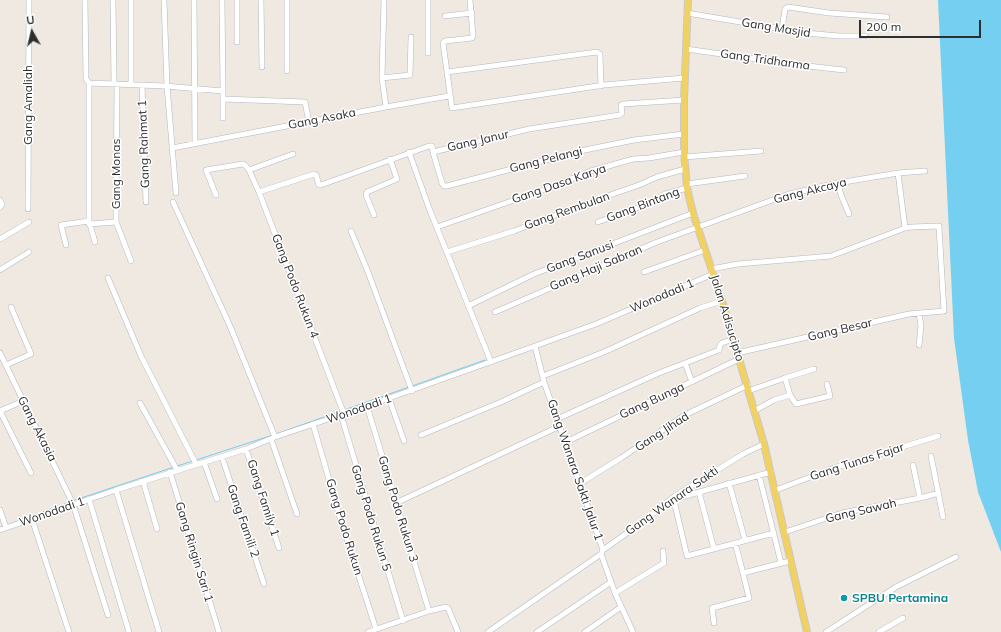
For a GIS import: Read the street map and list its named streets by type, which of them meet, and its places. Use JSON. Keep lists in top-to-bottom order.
{
  "streets": {
    "main road": ["Jalan Adisucipto"],
    "street": [
      "Gang Masjid",
      "Gang Tridharma",
      "Gang Amaliah",
      "Gang Asaka",
      "Gang Janur",
      "Gang Rahmat 1",
      "Gang Pelangi",
      "Gang Monas",
      "Gang Dasa Karya",
      "Gang Akcaya",
      "Gang Bintang",
      "Gang Rembulan",
      "Gang Sanusi",
      "Gang Haji Sabran",
      "Gang Podo Rukun 4",
      "Wonodadi 1",
      "Gang Besar",
      "Gang Bunga",
      "Gang Akasia",
      "Gang Jihad",
      "Gang Tunas Fajar",
      "Gang Wanara Sakti Jalur 1",
      "Gang Family 1",
      "Gang Wanara Sakti",
      "Gang Podo Rukun 3",
      "Gang Sawah",
      "Gang Podo Rukun 5",
      "Gang Famili 2",
      "Gang Podo Rukun",
      "Gang Ringin Sari 1"
    ]
  },
  "crossings": [
    ["Gang Masjid", "Jalan Adisucipto"],
    ["Gang Tridharma", "Jalan Adisucipto"],
    ["Gang Janur", "Gang Pelangi"],
    ["Gang Janur", "Gang Podo Rukun 4"],
    ["Gang Janur", "Jalan Adisucipto"],
    ["Gang Pelangi", "Jalan Adisucipto"],
    ["Gang Dasa Karya", "Jalan Adisucipto"],
    ["Gang Akcaya", "Gang Haji Sabran"],
    ["Gang Akcaya", "Jalan Adisucipto"],
    ["Gang Bintang", "Jalan Adisucipto"],
    ["Gang Rembulan", "Jalan Adisucipto"],
    ["Gang Sanusi", "Jalan Adisucipto"],
    ["Gang Haji Sabran", "Jalan Adisucipto"],
    ["Gang Podo Rukun 4", "Wonodadi 1"],
    ["Gang Podo Rukun 4", "Gang Podo Rukun 5"],
    ["Wonodadi 1", "Jalan Adisucipto"],
    ["Wonodadi 1", "Gang Besar"],
    ["Wonodadi 1", "Gang Akasia"],
    ["Wonodadi 1", "Gang Wanara Sakti Jalur 1"],
    ["Wonodadi 1", "Gang Family 1"],
    ["Wonodadi 1", "Gang Podo Rukun 3"],
    ["Wonodadi 1", "Gang Podo Rukun 5"],
    ["Wonodadi 1", "Gang Famili 2"],
    ["Wonodadi 1", "Gang Podo Rukun"],
    ["Wonodadi 1", "Gang Ringin Sari 1"],
    ["Jalan Adisucipto", "Gang Besar"],
    ["Jalan Adisucipto", "Gang Bunga"],
    ["Jalan Adisucipto", "Gang Jihad"],
    ["Jalan Adisucipto", "Gang Tunas Fajar"],
    ["Jalan Adisucipto", "Gang Wanara Sakti"],
    ["Jalan Adisucipto", "Gang Sawah"],
    ["Gang Besar", "Gang Bunga"],
    ["Gang Bunga", "Gang Wanara Sakti Jalur 1"],
    ["Gang Jihad", "Gang Wanara Sakti Jalur 1"],
    ["Gang Wanara Sakti Jalur 1", "Gang Wanara Sakti"]
  ],
  "places": ["SPBU Pertamina"],
  "scale_bar": "200 m",
  "north": "top"
}
